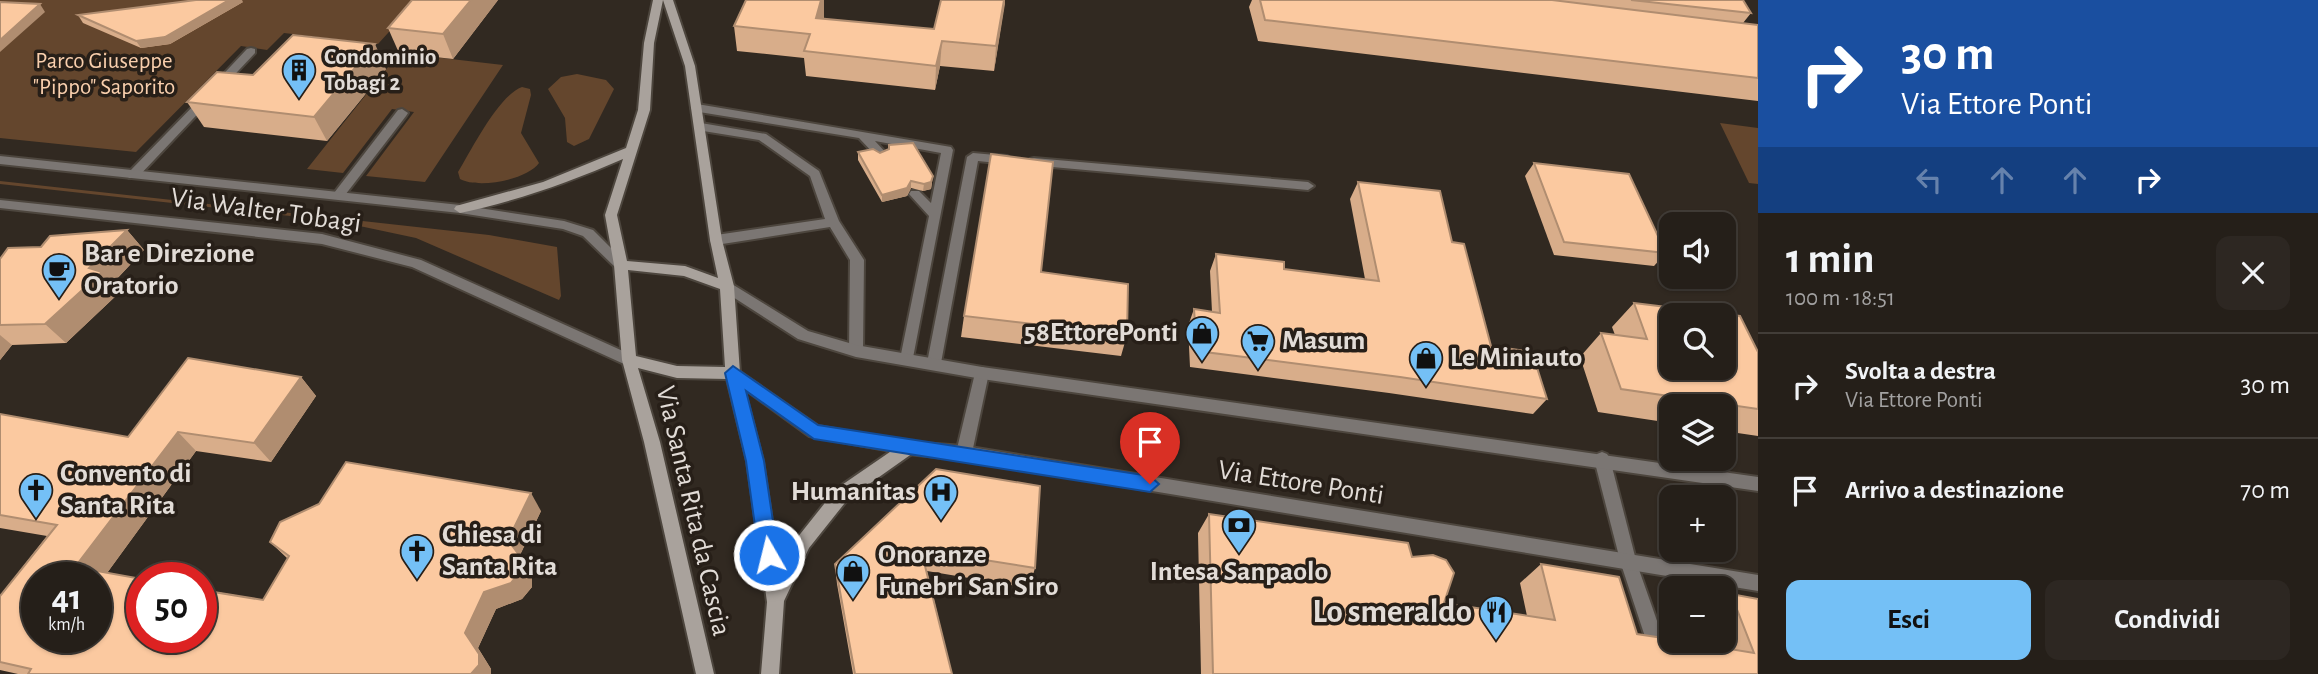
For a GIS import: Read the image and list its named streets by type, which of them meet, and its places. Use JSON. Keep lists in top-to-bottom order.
{
  "streets": {
    "main road": ["Via Walter Tobagi", "Via Santa Rita da Cascia"],
    "street": ["Via Ettore Ponti"]
  },
  "crossings": [
    ["Via Walter Tobagi", "Via Santa Rita da Cascia"],
    ["Via Ettore Ponti", "Via Santa Rita da Cascia"]
  ],
  "parks": ["Parco Giuseppe \"Pippo\" Saporito"],
  "places": {
    "building": ["Condominio Tobagi 2"],
    "cafe": ["Bar e Direzione Oratorio"],
    "shop": ["58EttorePonti", "Le Miniauto", "Onoranze Funebri San Siro"],
    "supermarket": ["Masum"],
    "church": ["Convento di Santa Rita", "Chiesa di Santa Rita"],
    "hospital": ["Humanitas"],
    "bank": ["Intesa Sanpaolo"],
    "restaurant": ["Lo smeraldo"]
  },
  "page": {
    "turn": ["30 m", "Via Ettore Ponti"],
    "map_buttons": ["+", "−"],
    "heading": ["1 min", "100 m · 18:51"],
    "list": [
      {
        "name": "Svolta a destra",
        "note": "Via Ettore Ponti",
        "value": "30 m"
      },
      {
        "name": "Arrivo a destinazione",
        "value": "70 m"
      }
    ],
    "speed": "41 km/h",
    "limit": "50",
    "buttons": ["Esci", "Condividi"]
  }
}
